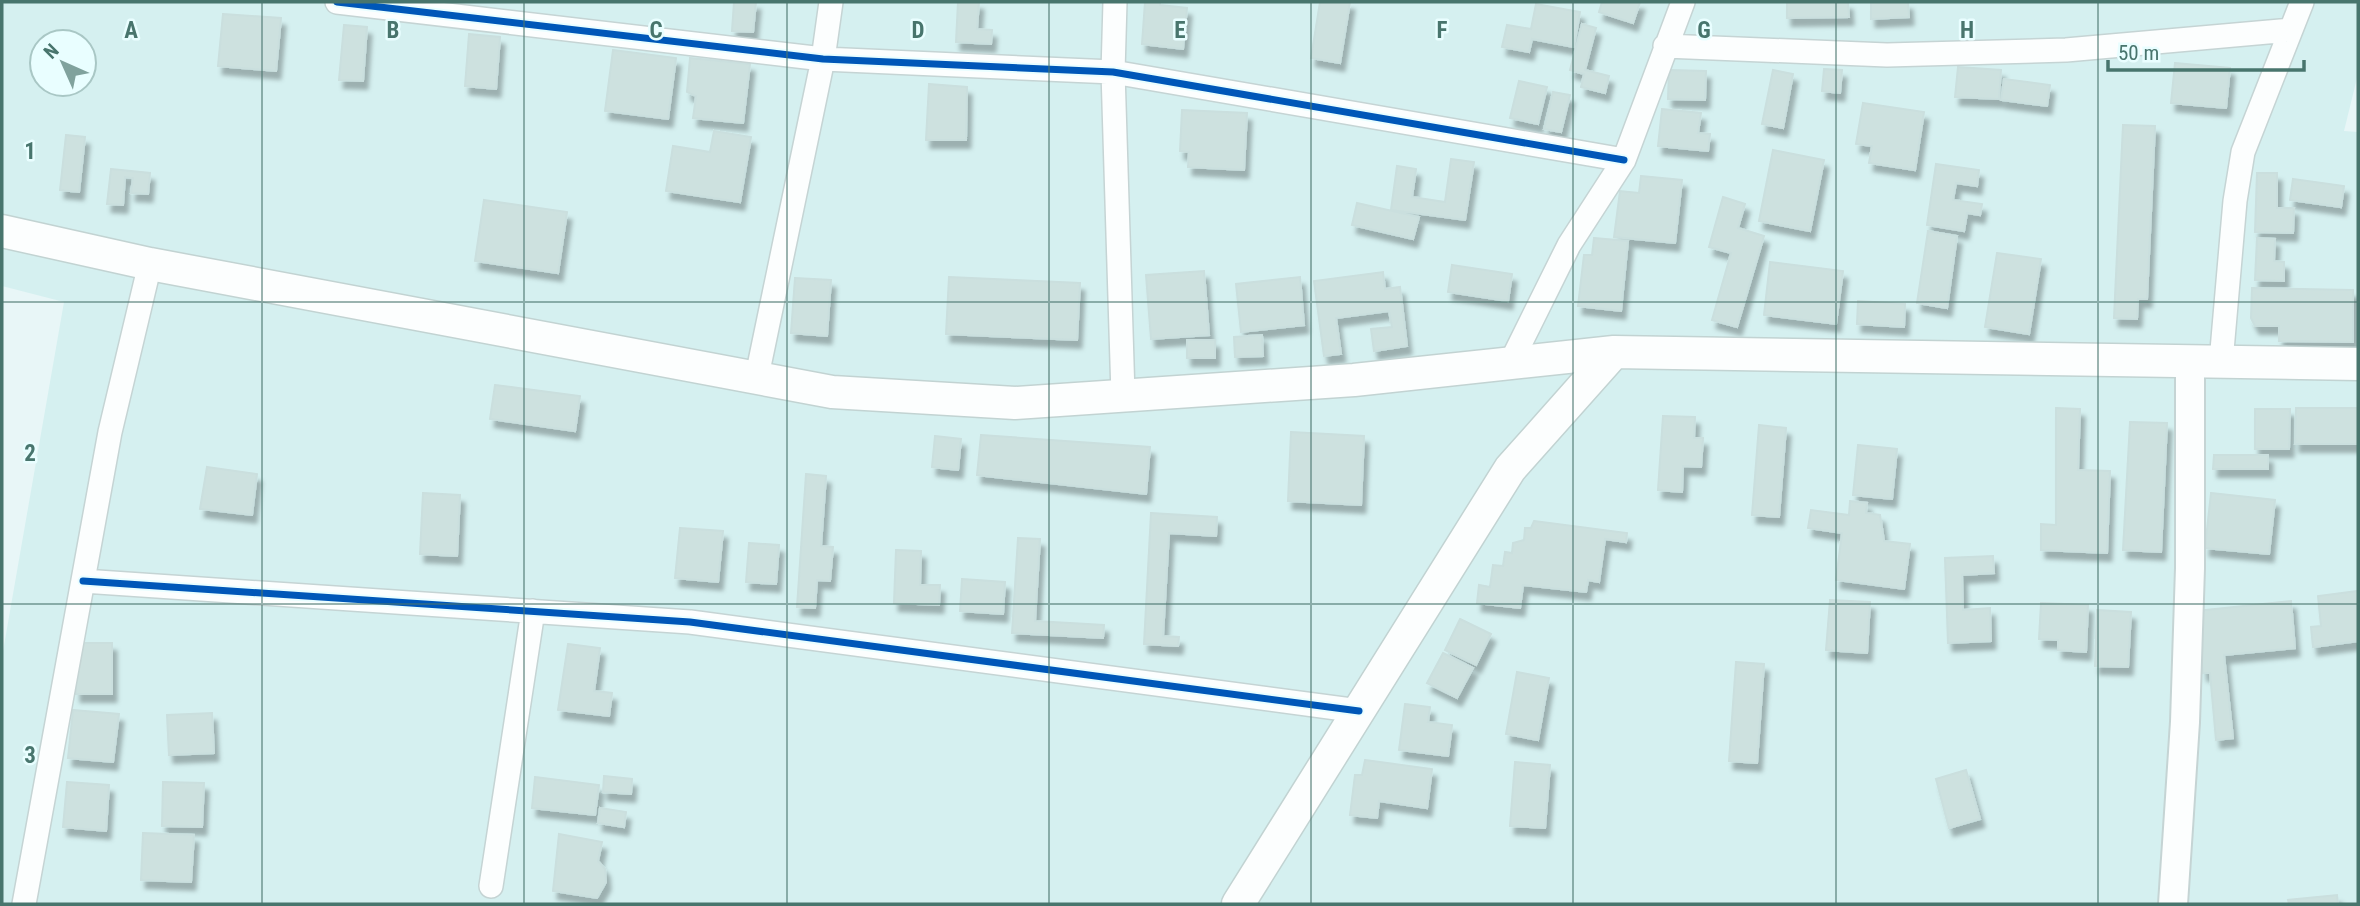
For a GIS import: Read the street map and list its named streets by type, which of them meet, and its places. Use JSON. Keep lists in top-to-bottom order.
{
  "scale_bar": "50 m",
  "north": "top left",
  "grid": {
    "columns": [
      "A",
      "B",
      "C",
      "D",
      "E",
      "F",
      "G",
      "H"
    ],
    "rows": ["1", "2", "3"]
  }
}
